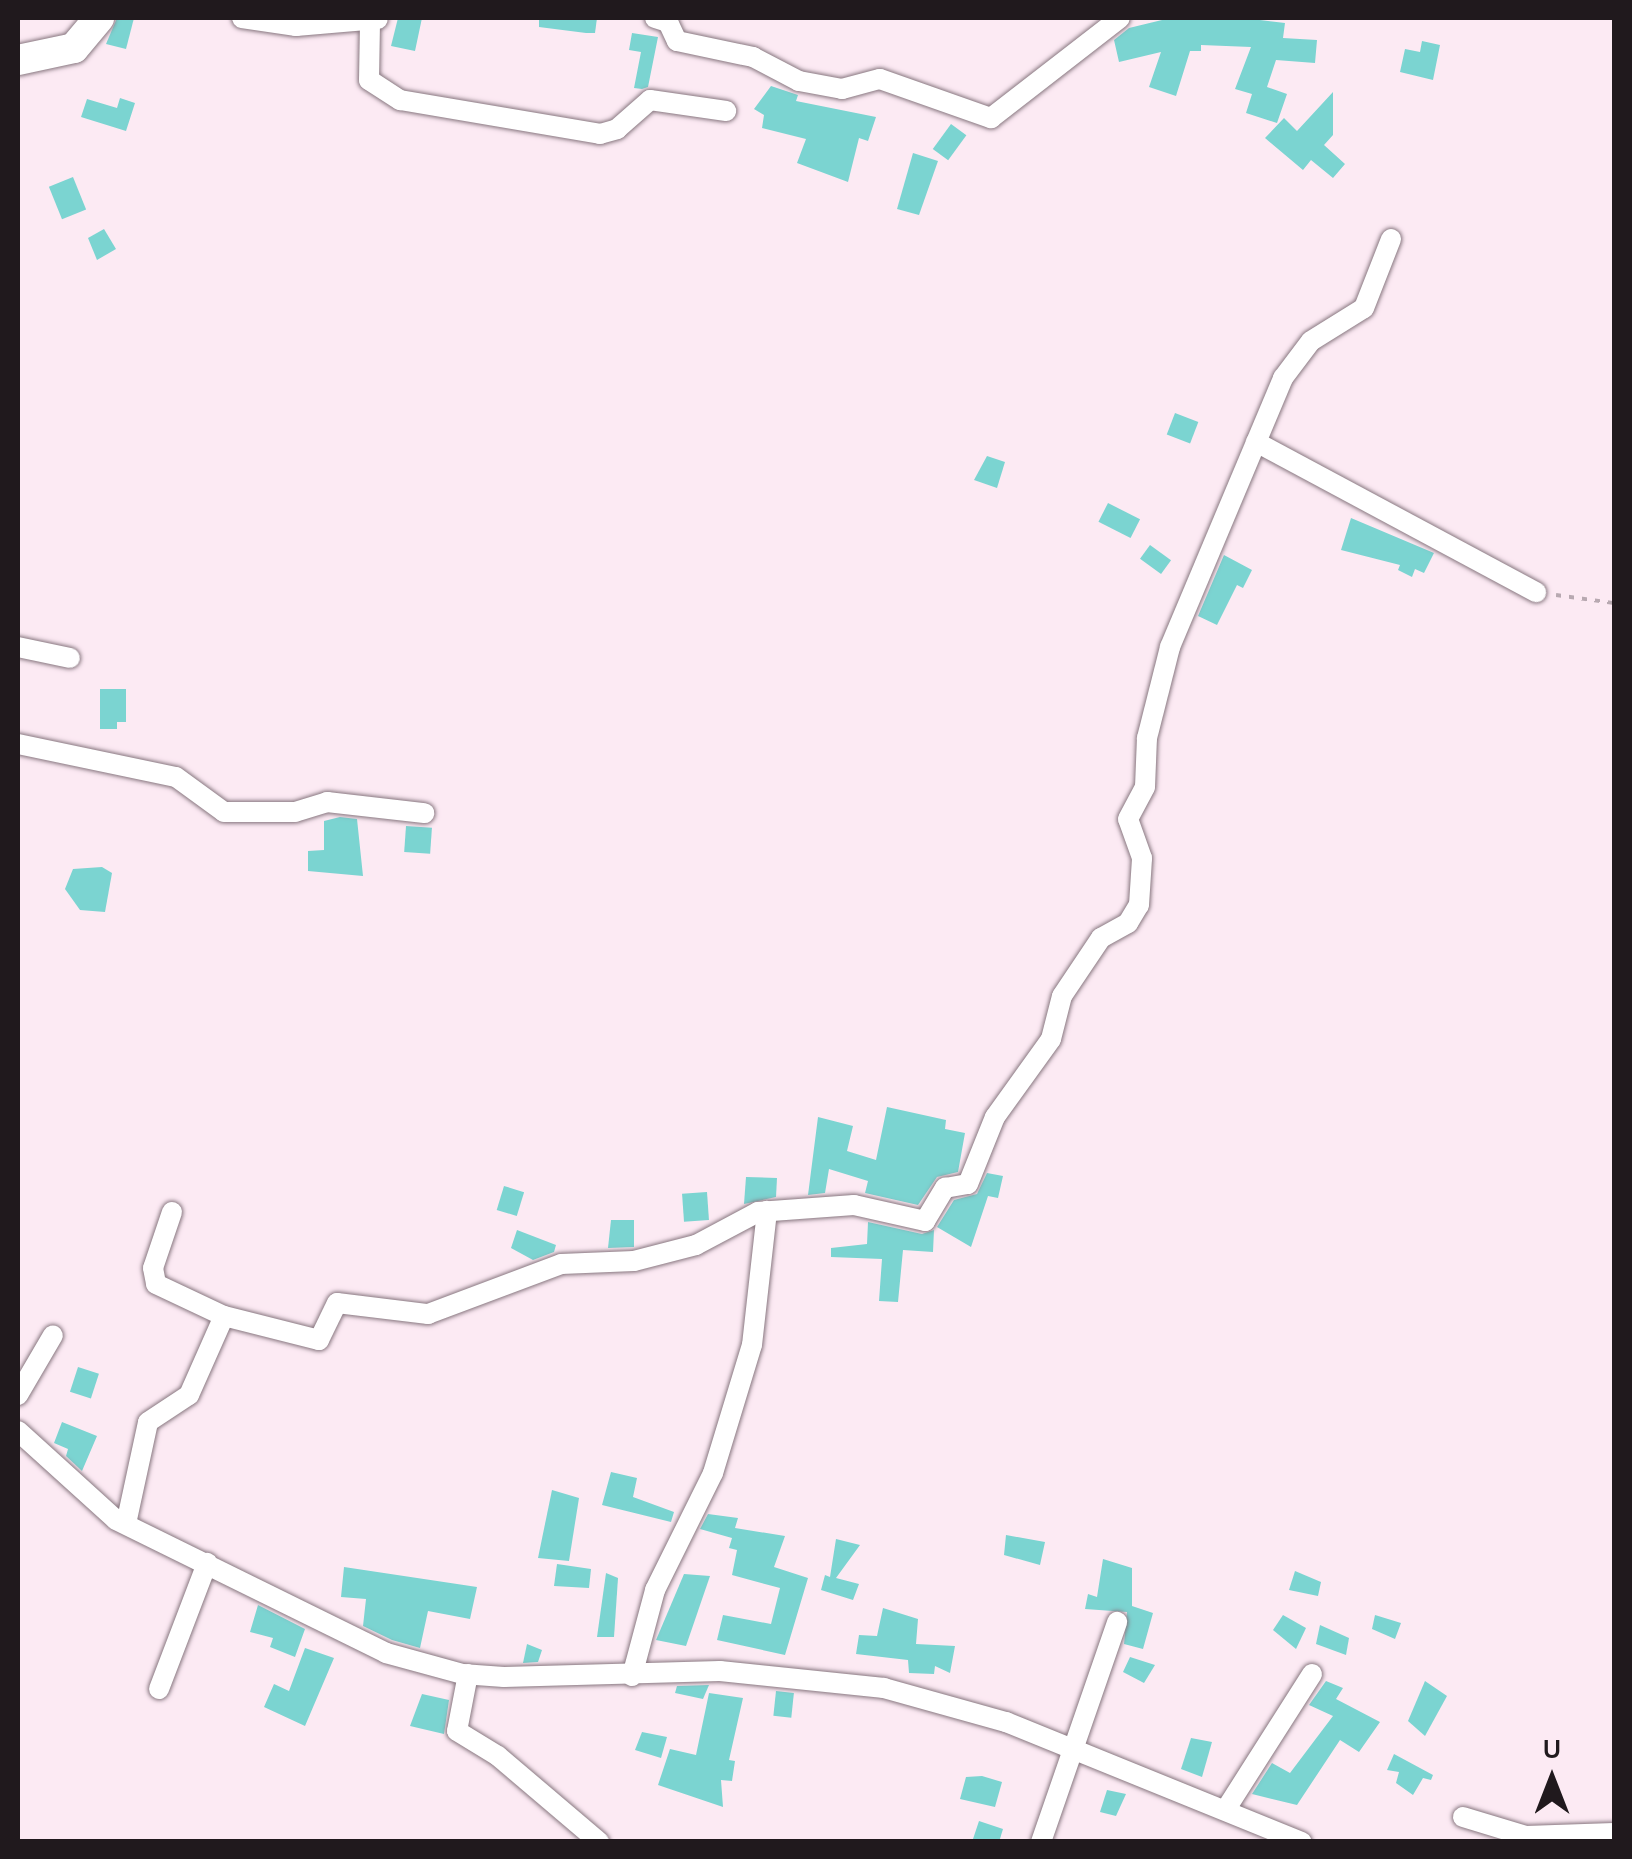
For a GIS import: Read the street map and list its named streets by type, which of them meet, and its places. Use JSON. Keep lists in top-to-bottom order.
{
  "north": "top"
}
